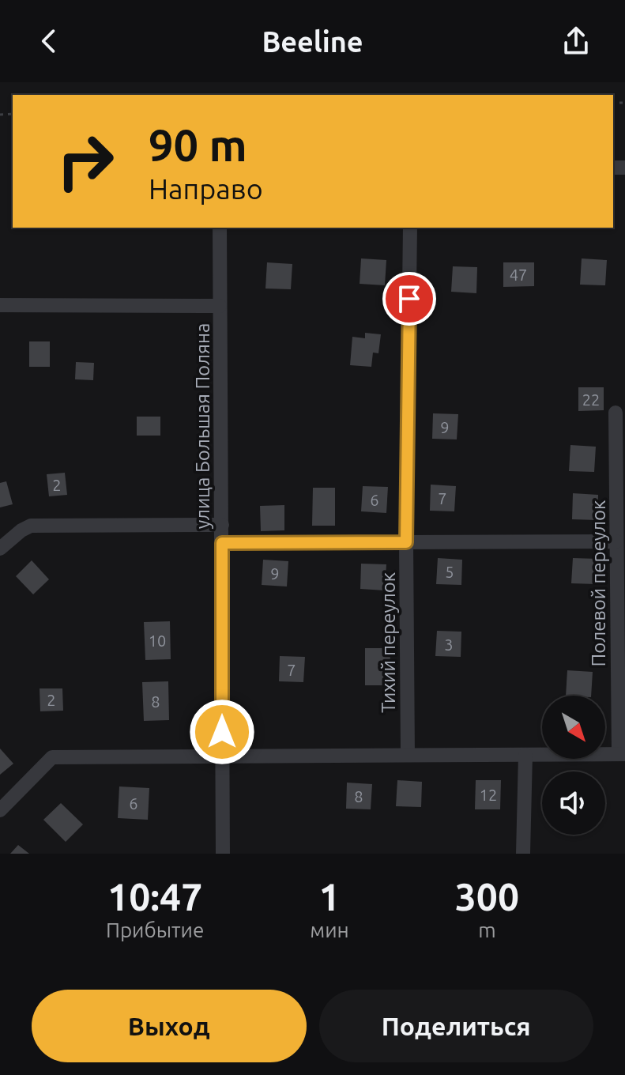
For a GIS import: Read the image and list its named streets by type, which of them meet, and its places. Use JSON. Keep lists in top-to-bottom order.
{
  "streets": {
    "street": ["улица Большая Поляна", "Полевой переулок", "Тихий переулок"]
  },
  "house_numbers": [
    "47",
    "22",
    "9",
    "2",
    "7",
    "6",
    "5",
    "9",
    "10",
    "3",
    "7",
    "2",
    "8",
    "12",
    "8",
    "6"
  ],
  "north": "bottom right",
  "page": {
    "header": "Beeline",
    "turn": ["90 m", "Направо"],
    "eta": [
      "10:47",
      "Прибытие",
      "1",
      "мин",
      "300",
      "m"
    ],
    "buttons": ["Выход", "Поделиться"]
  }
}
